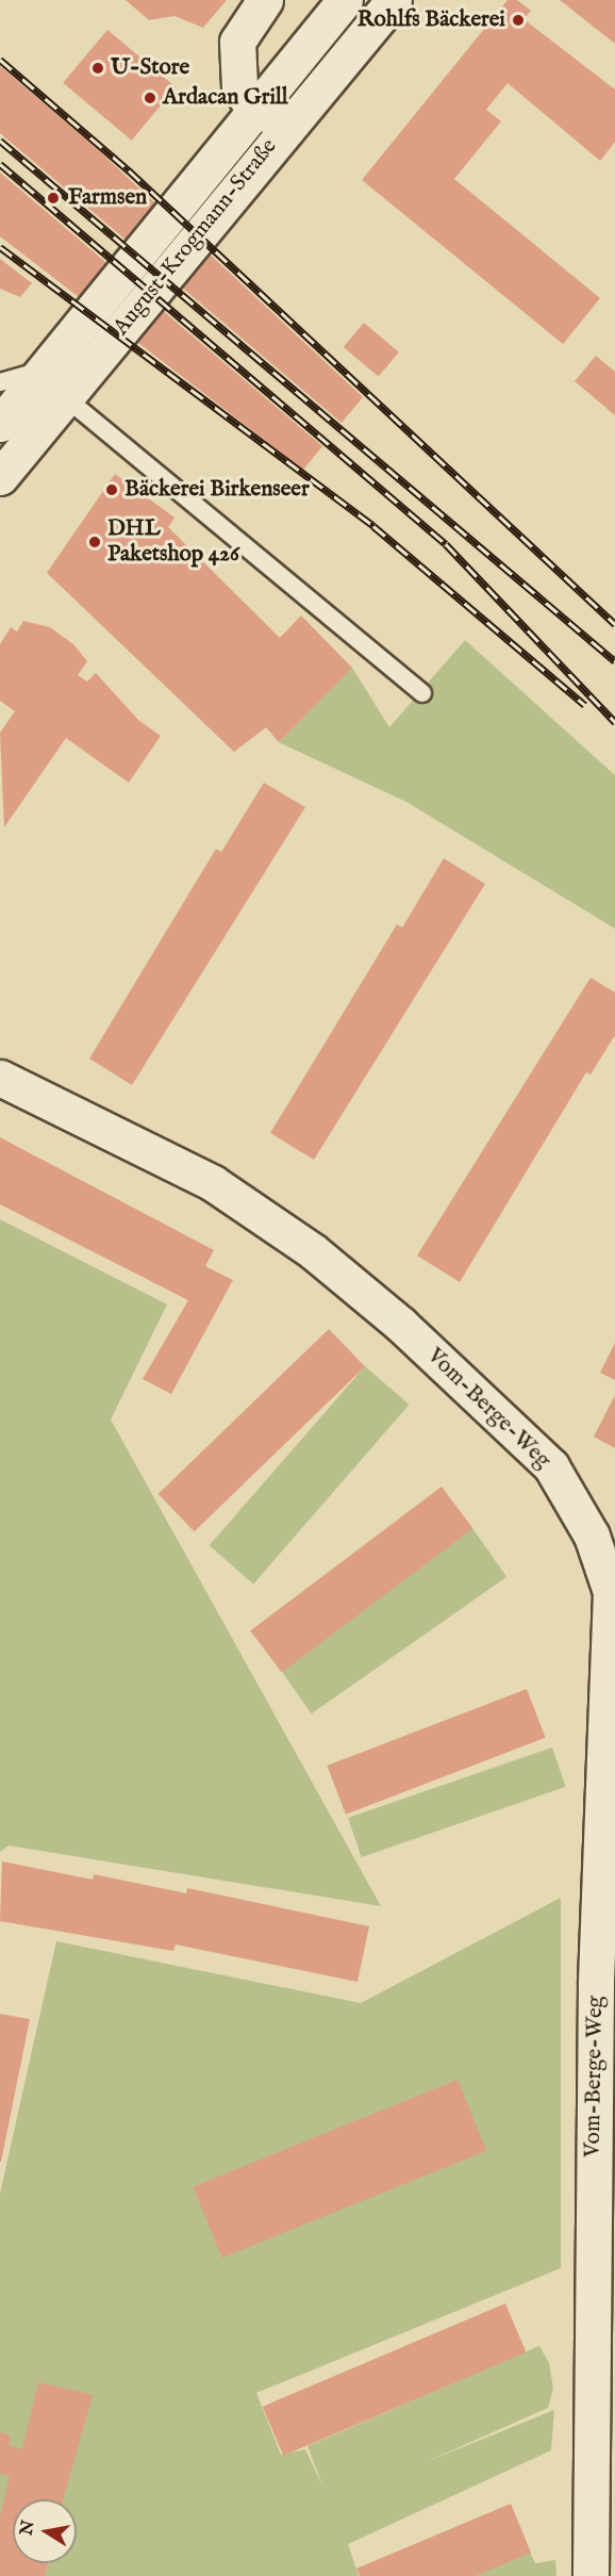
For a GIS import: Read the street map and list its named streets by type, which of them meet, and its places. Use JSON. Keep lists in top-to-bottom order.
{
  "streets": {
    "street": ["August-Krogmann-Straße", "Vom-Berge-Weg"]
  },
  "places": [
    "Rohlfs Bäckerei",
    "U-Store",
    "Ardacan Grill",
    "Farmsen",
    "Bäckerei Birkenseer",
    "DHL Paketshop 426"
  ],
  "north": "left"
}
